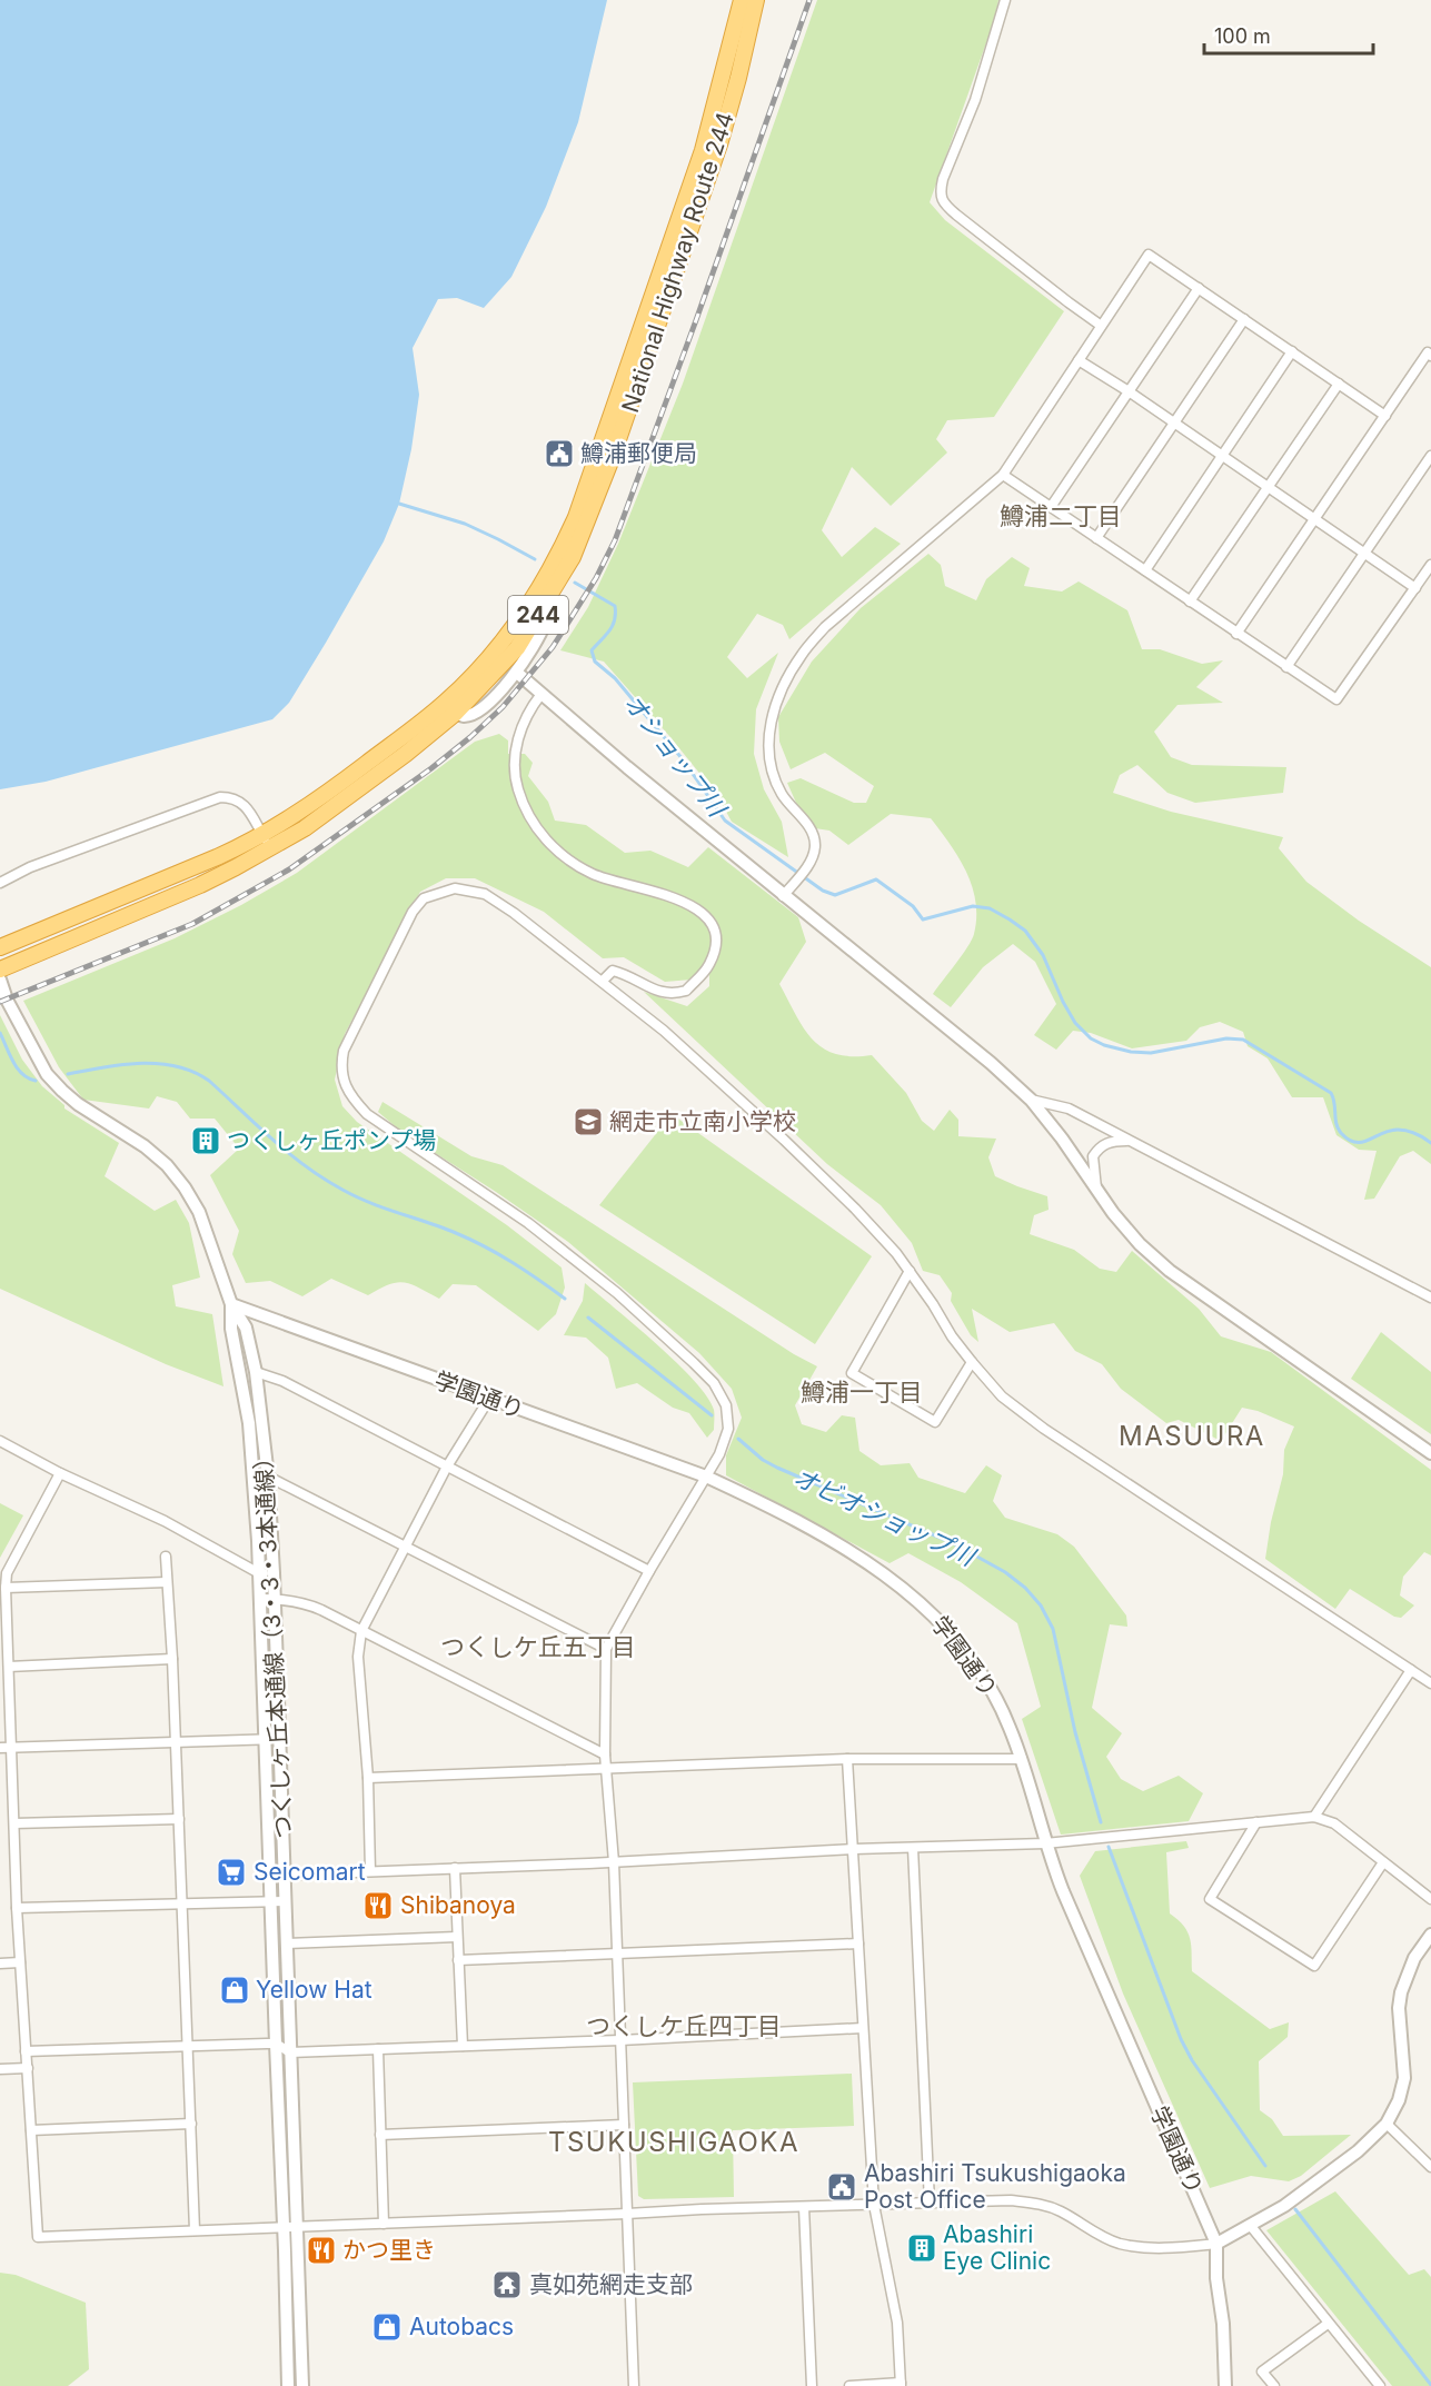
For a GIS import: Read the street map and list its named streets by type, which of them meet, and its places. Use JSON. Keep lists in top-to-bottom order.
{
  "streets": {
    "highway": ["National Highway Route 244", "244"],
    "street": ["学園通り", "つくしヶ丘本通線（3・3・3本通線）"]
  },
  "crossings": [
    ["学園通り", "つくしヶ丘本通線（3・3・3本通線）"]
  ],
  "districts": [
    "鱒浦二丁目",
    "鱒浦一丁目",
    "MASUURA",
    "つくしケ丘五丁目",
    "つくしケ丘四丁目",
    "TSUKUSHIGAOKA"
  ],
  "water": ["オショップ川", "オビオショップ川"],
  "places": {
    "public building": ["鱒浦郵便局", "Abashiri Tsukushigaoka Post Office"],
    "school or university": ["網走市立南小学校"],
    "building": ["つくしヶ丘ポンプ場", "Abashiri Eye Clinic"],
    "supermarket": ["Seicomart"],
    "restaurant": ["Shibanoya", "かつ里き"],
    "shop": ["Yellow Hat", "Autobacs"],
    "temple": ["真如苑網走支部"]
  },
  "scale_bar": "100 m"
}
